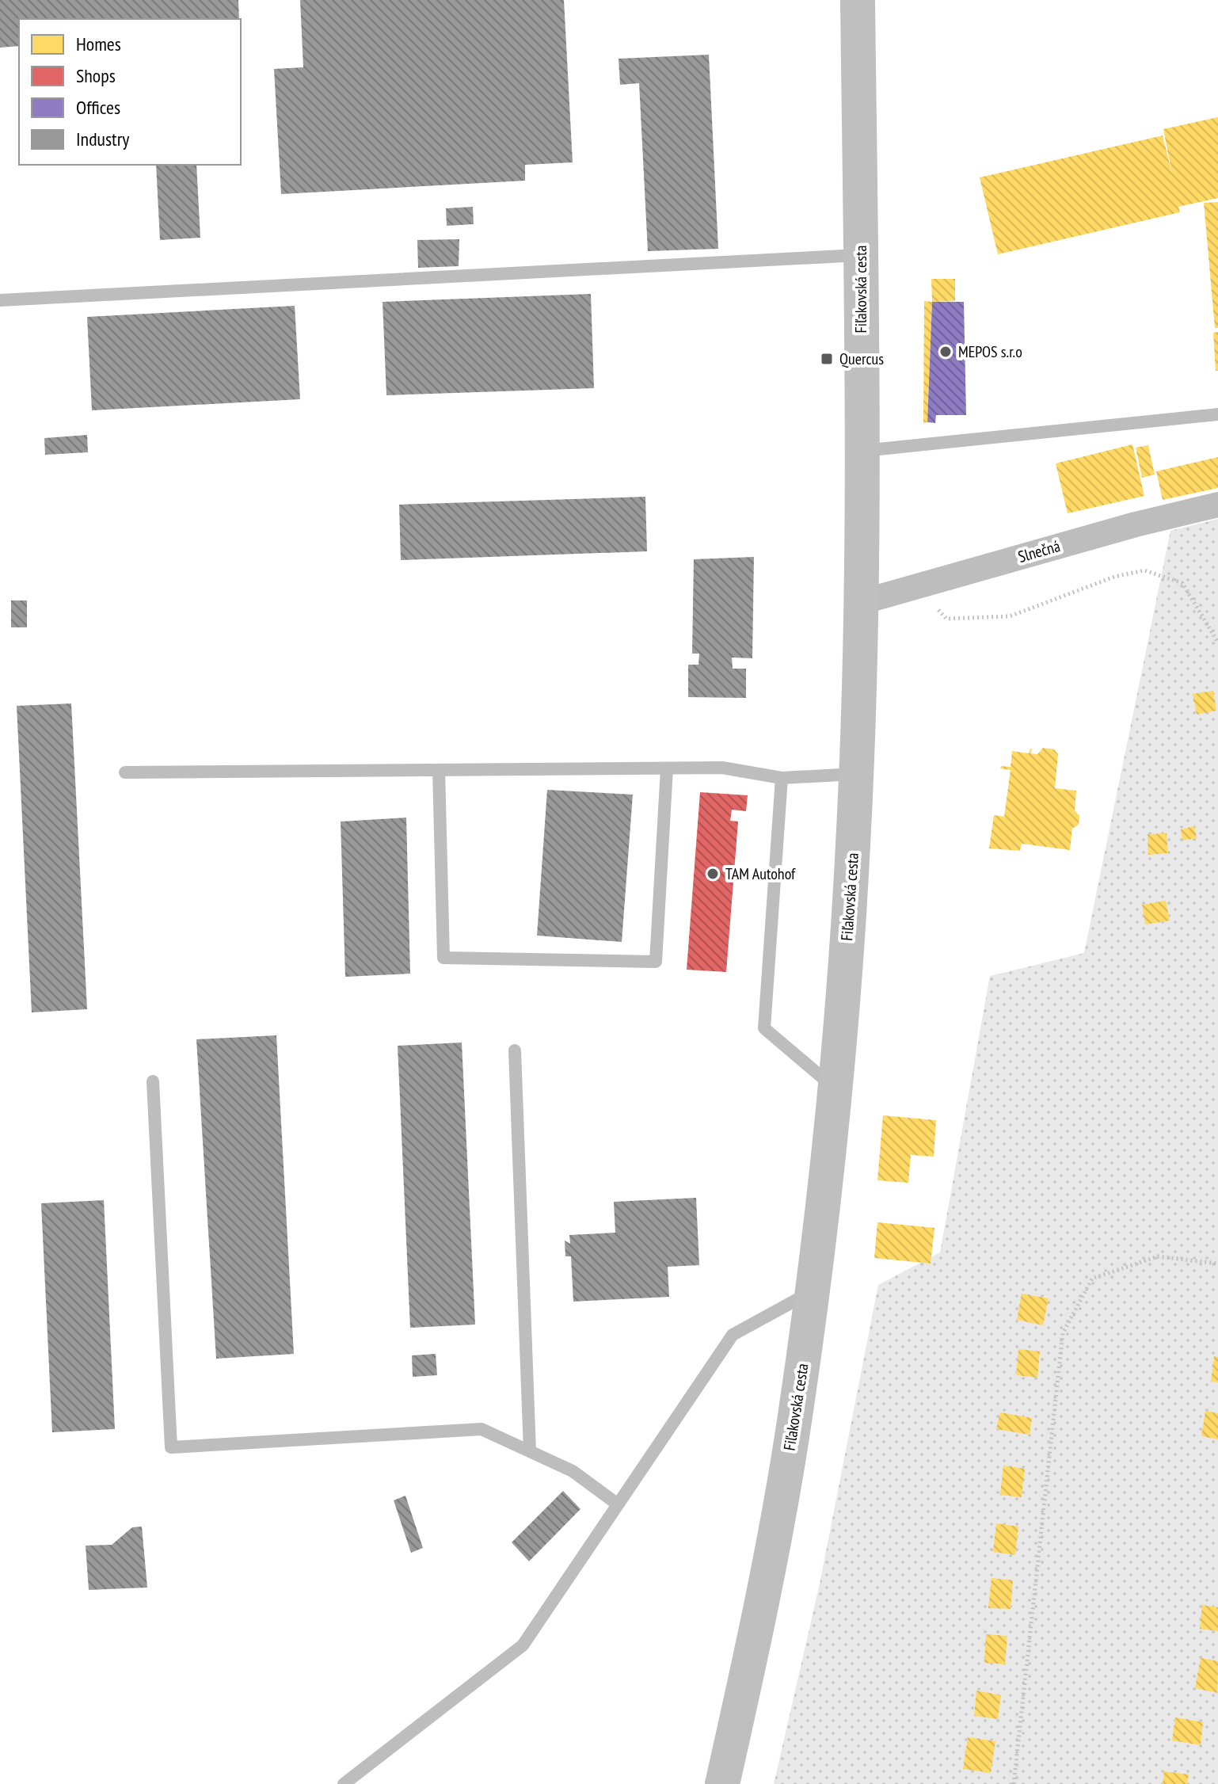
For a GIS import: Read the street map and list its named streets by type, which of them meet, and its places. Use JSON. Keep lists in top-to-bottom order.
{
  "streets": {
    "street": ["Fiľakovská cesta", "Slnečná"]
  },
  "crossings": [
    ["Fiľakovská cesta", "Slnečná"]
  ],
  "places": {
    "other": ["MEPOS s.r.o", "TAM Autohof"],
    "transit": ["Quercus"]
  },
  "legend": [
    "Homes",
    "Shops",
    "Offices",
    "Industry"
  ]
}
